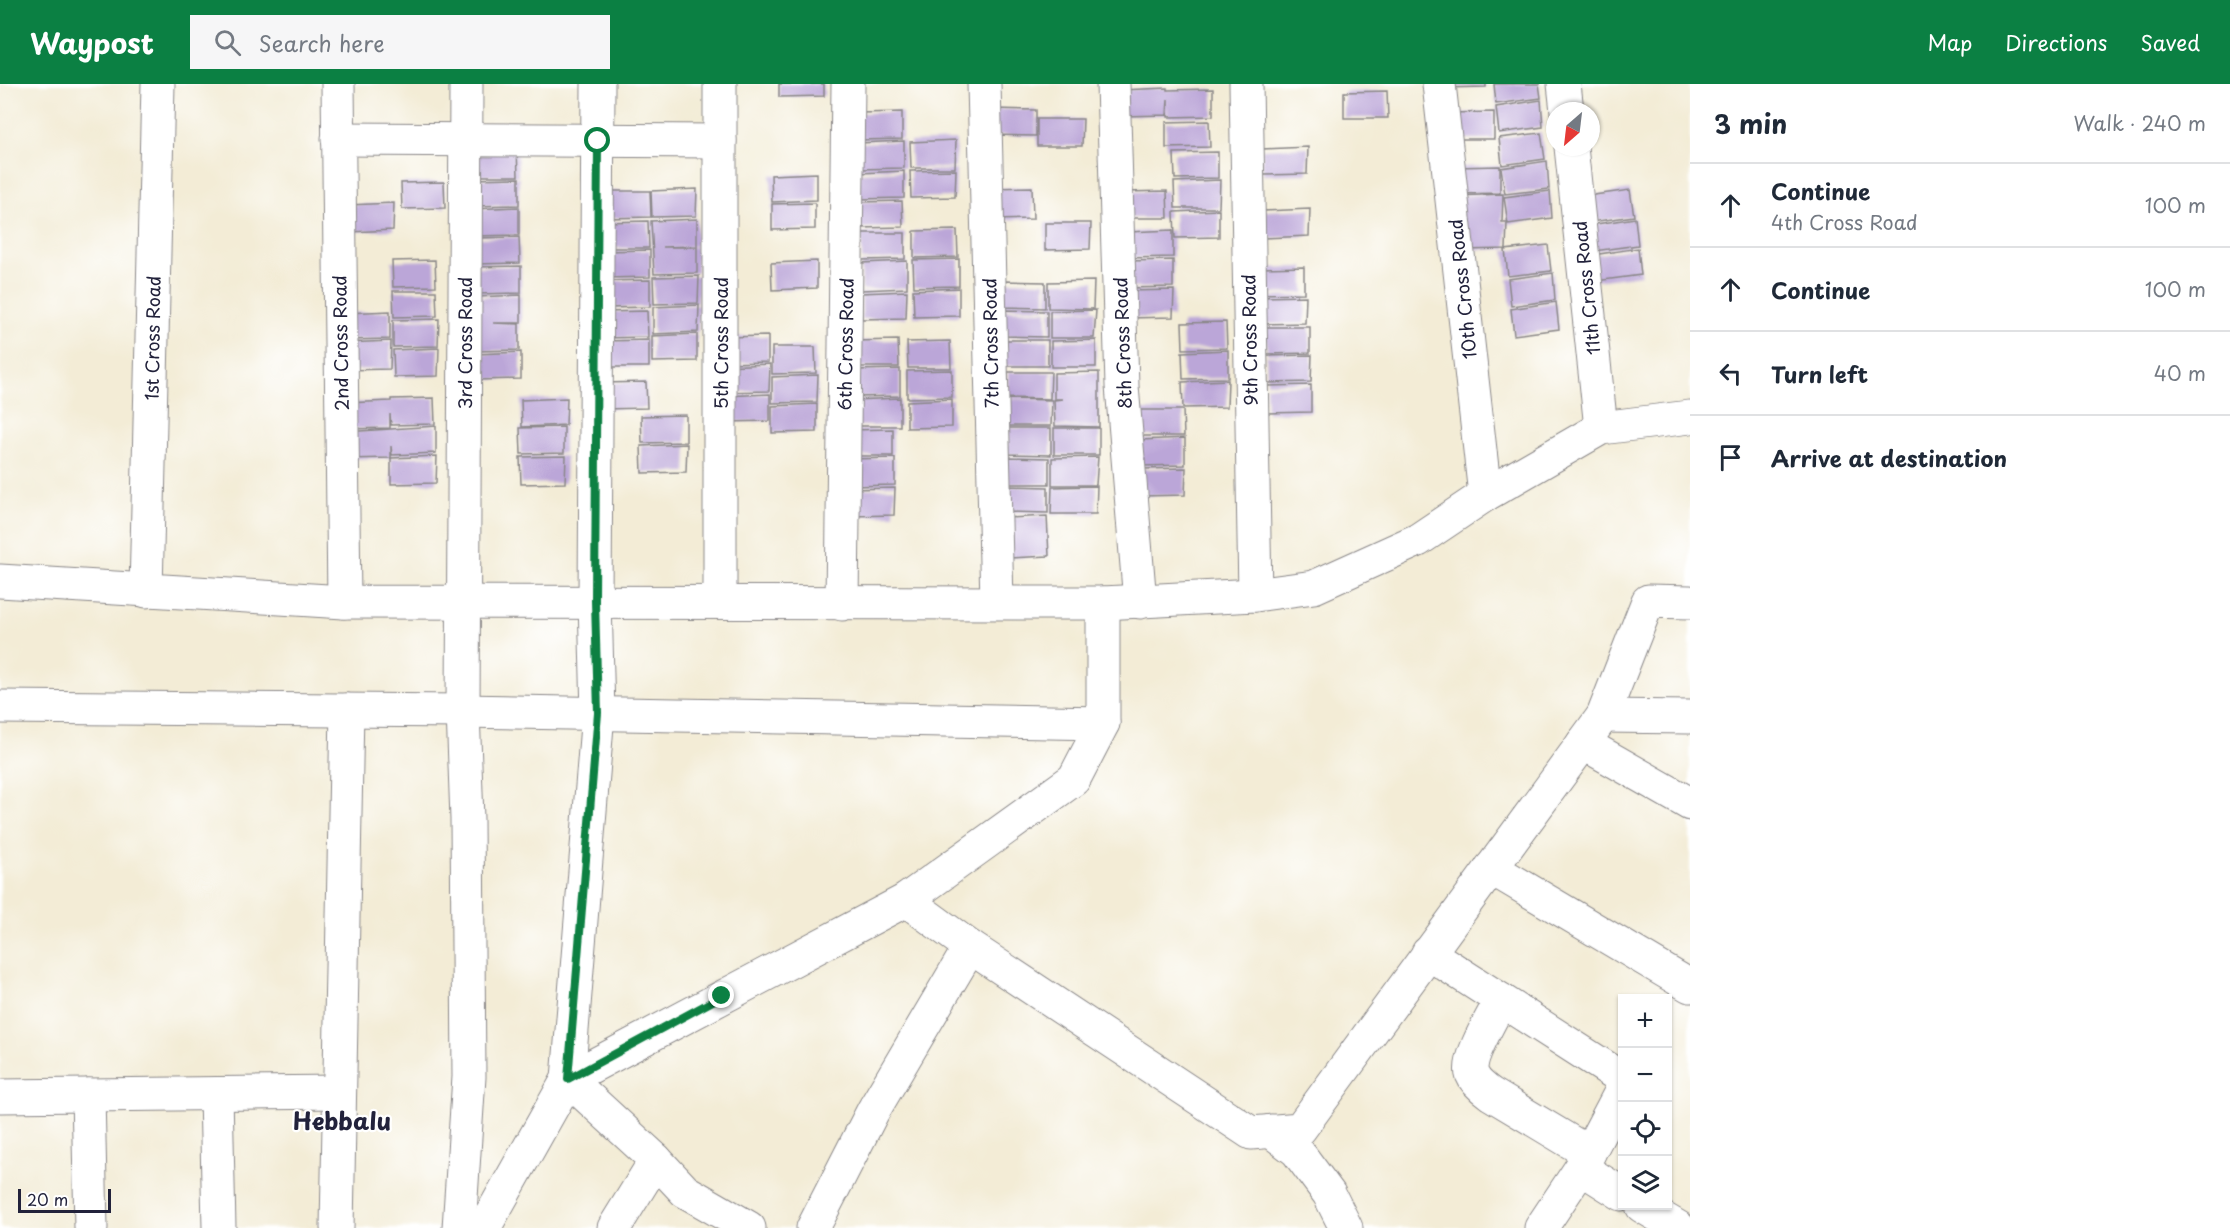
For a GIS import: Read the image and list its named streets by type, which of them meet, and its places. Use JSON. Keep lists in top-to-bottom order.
{
  "streets": {
    "street": [
      "11th Cross Road",
      "10th Cross Road",
      "1st Cross Road",
      "9th Cross Road",
      "2nd Cross Road",
      "3rd Cross Road",
      "5th Cross Road",
      "7th Cross Road",
      "8th Cross Road",
      "6th Cross Road"
    ]
  },
  "districts": ["Hebbalu"],
  "scale_bar": "20 m",
  "north": "bottom left",
  "page": {
    "header": "Waypost",
    "search": "Search here",
    "nav": ["Map", "Directions", "Saved"],
    "heading": ["3 min", "Walk · 240 m"],
    "list": [
      ["Continue", "4th Cross Road", "100 m"],
      ["Continue", "100 m"],
      ["Turn left", "40 m"],
      "Arrive at destination"
    ],
    "map_buttons": ["+", "−"],
    "scale": "20 m"
  }
}
